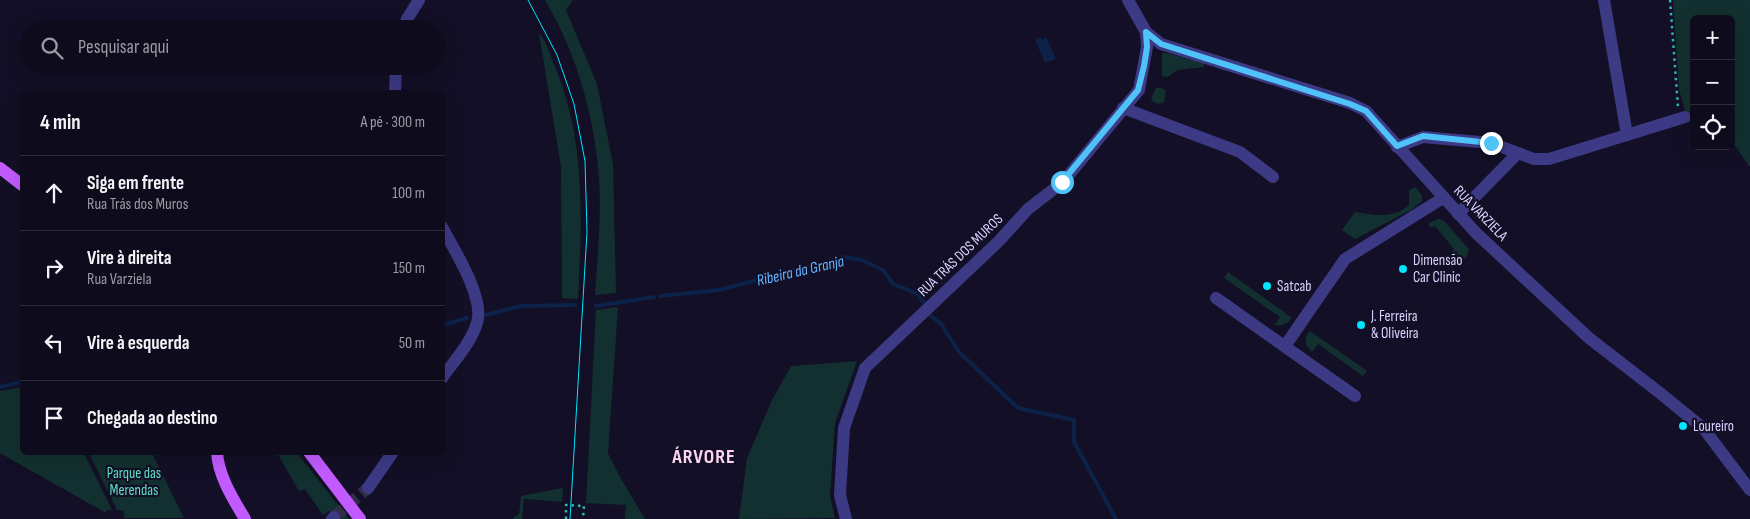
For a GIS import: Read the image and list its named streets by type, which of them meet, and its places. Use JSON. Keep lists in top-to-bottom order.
{
  "streets": {
    "street": ["RUA VARZIELA", "RUA TRÁS DOS MUROS"]
  },
  "crossings": [
    ["RUA VARZIELA", "RUA TRÁS DOS MUROS"]
  ],
  "districts": ["ÁRVORE"],
  "water": ["Ribeira da Granja"],
  "parks": ["Parque das Merendas"],
  "places": [
    "Dimensão Car Clinic",
    "Satcab",
    "J. Ferreira & Oliveira",
    "Loureiro"
  ],
  "page": {
    "map_buttons": ["+", "−"],
    "search": "Pesquisar aqui",
    "heading": ["4 min", "A pé · 300 m"],
    "list": [
      ["Siga em frente", "Rua Trás dos Muros", "100 m"],
      ["Vire à direita", "Rua Varziela", "150 m"],
      ["Vire à esquerda", "50 m"],
      "Chegada ao destino"
    ]
  }
}
